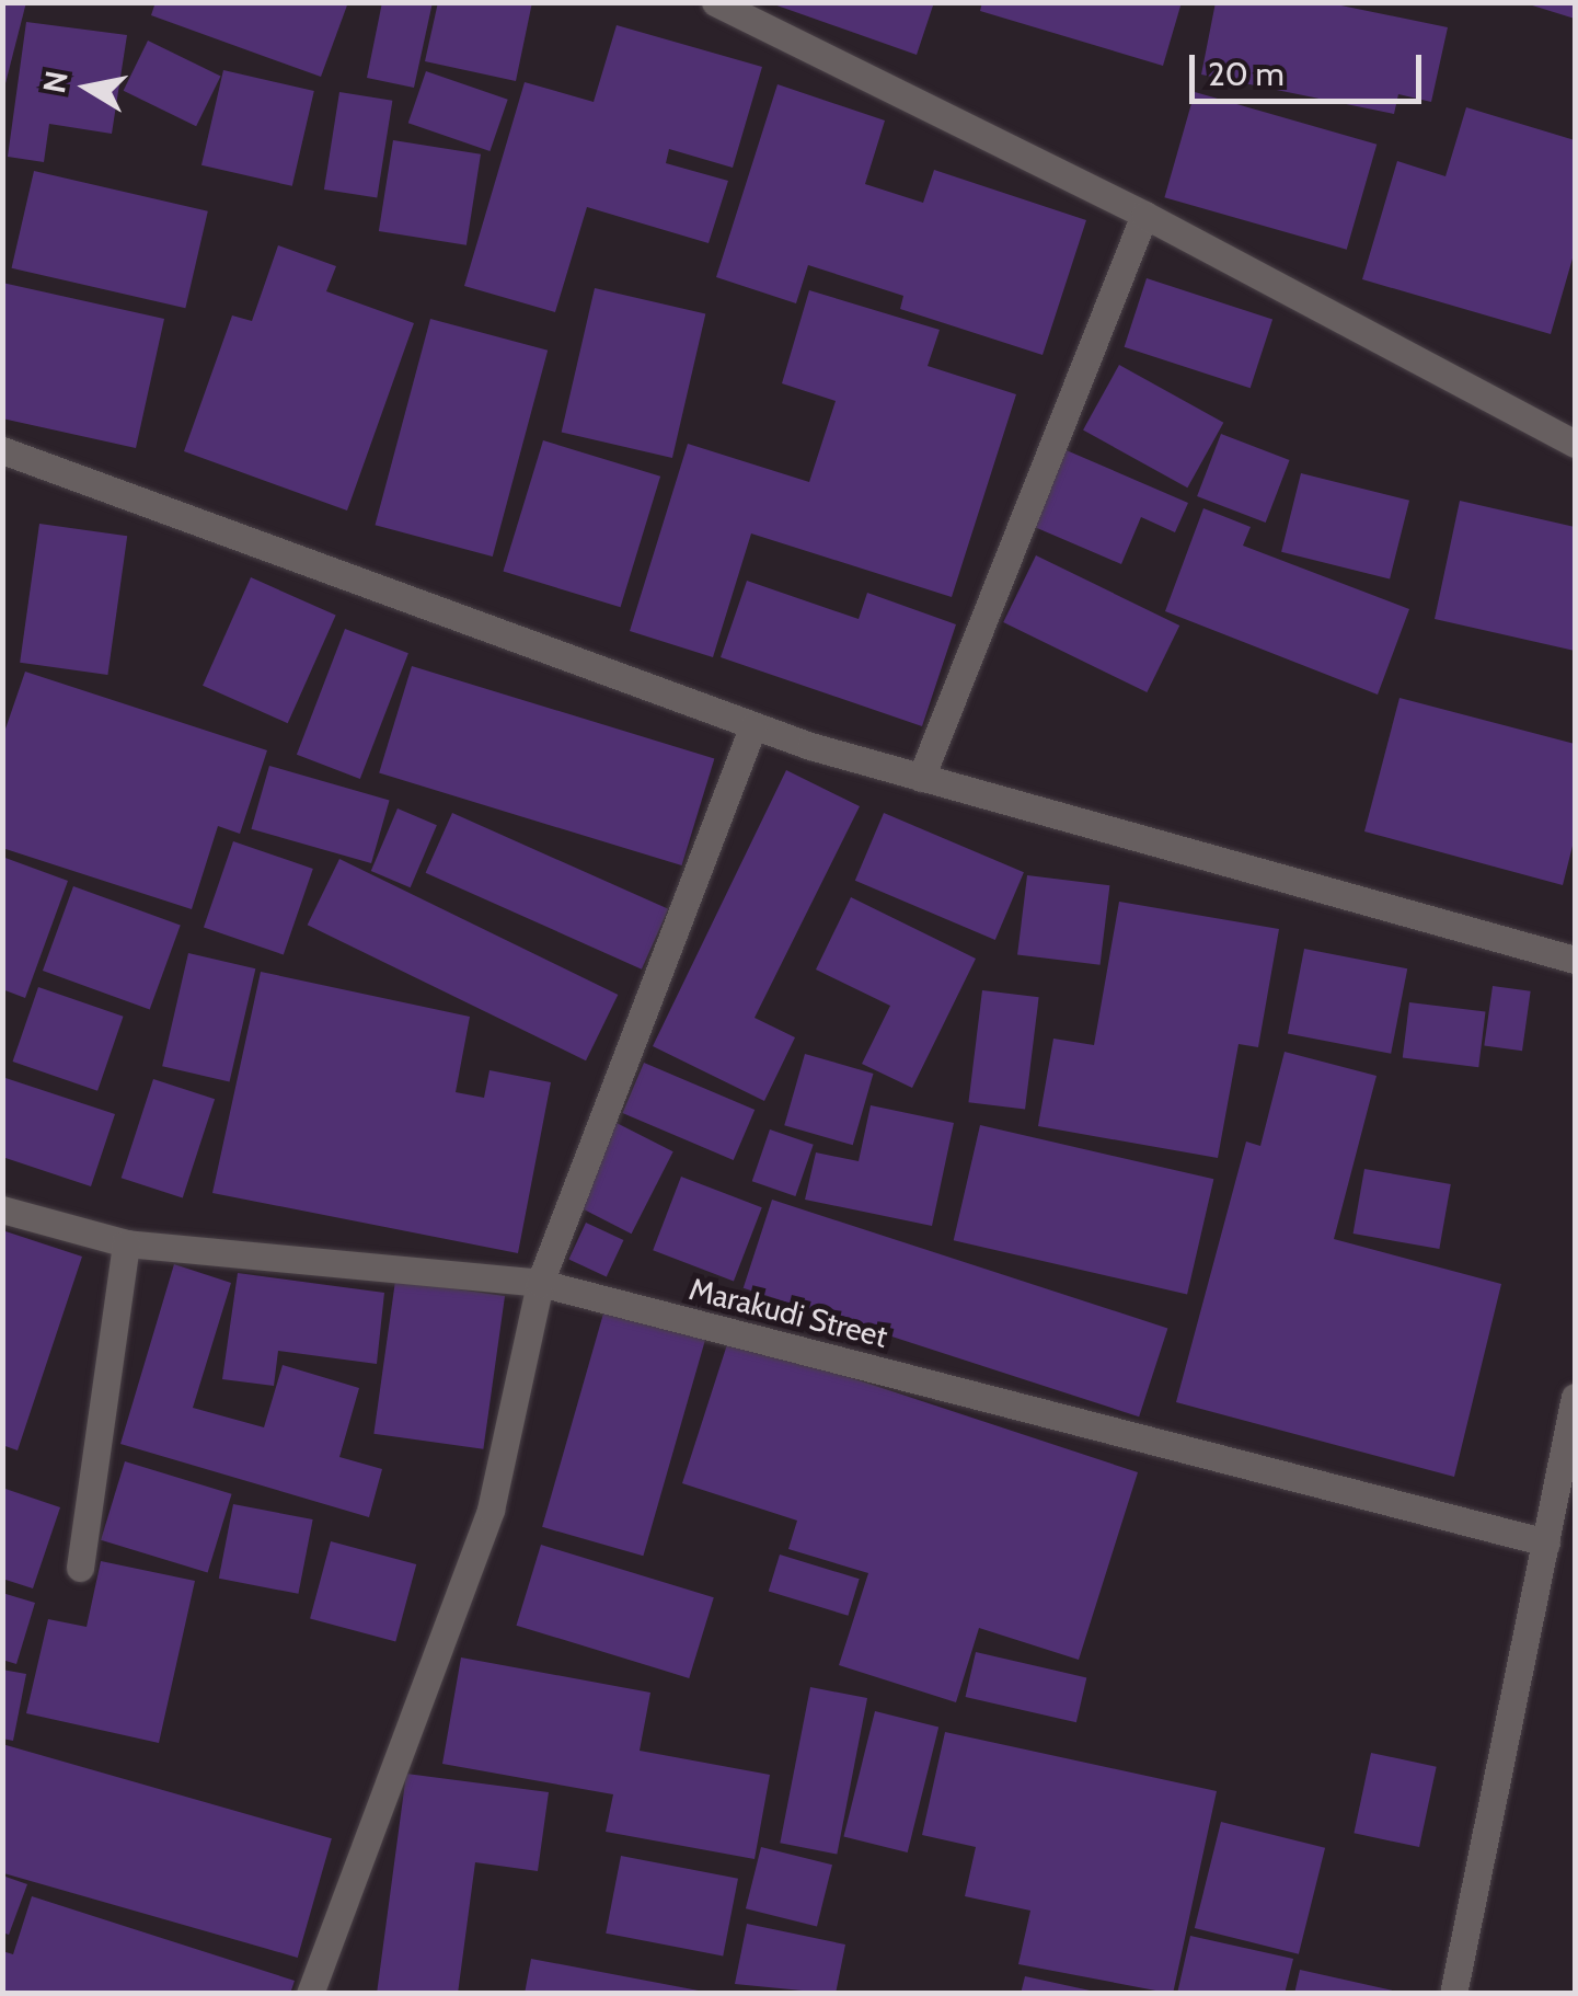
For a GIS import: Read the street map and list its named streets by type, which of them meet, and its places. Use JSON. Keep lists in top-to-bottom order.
{
  "streets": {
    "street": ["Marakudi Street"]
  },
  "scale_bar": "20 m",
  "north": "left"
}
